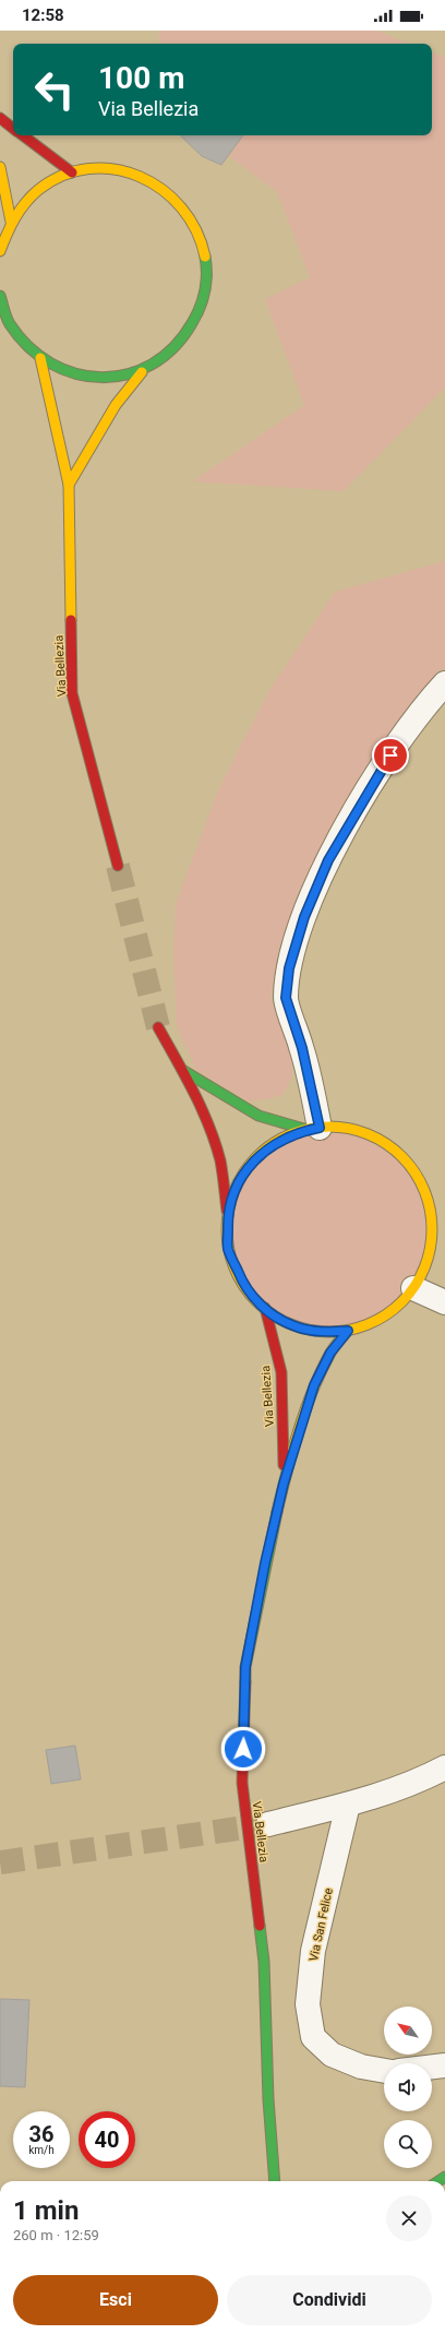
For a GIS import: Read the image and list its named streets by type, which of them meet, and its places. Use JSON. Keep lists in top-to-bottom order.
{
  "streets": {
    "main road": ["Via Bellezia"],
    "street": ["Via San Felice"]
  },
  "north": "top left",
  "page": {
    "status": "12:58",
    "turn": ["100 m", "Via Bellezia"],
    "speed": "36 km/h",
    "limit": "40",
    "heading": ["1 min", "260 m · 12:59"],
    "buttons": ["Esci", "Condividi"]
  }
}
